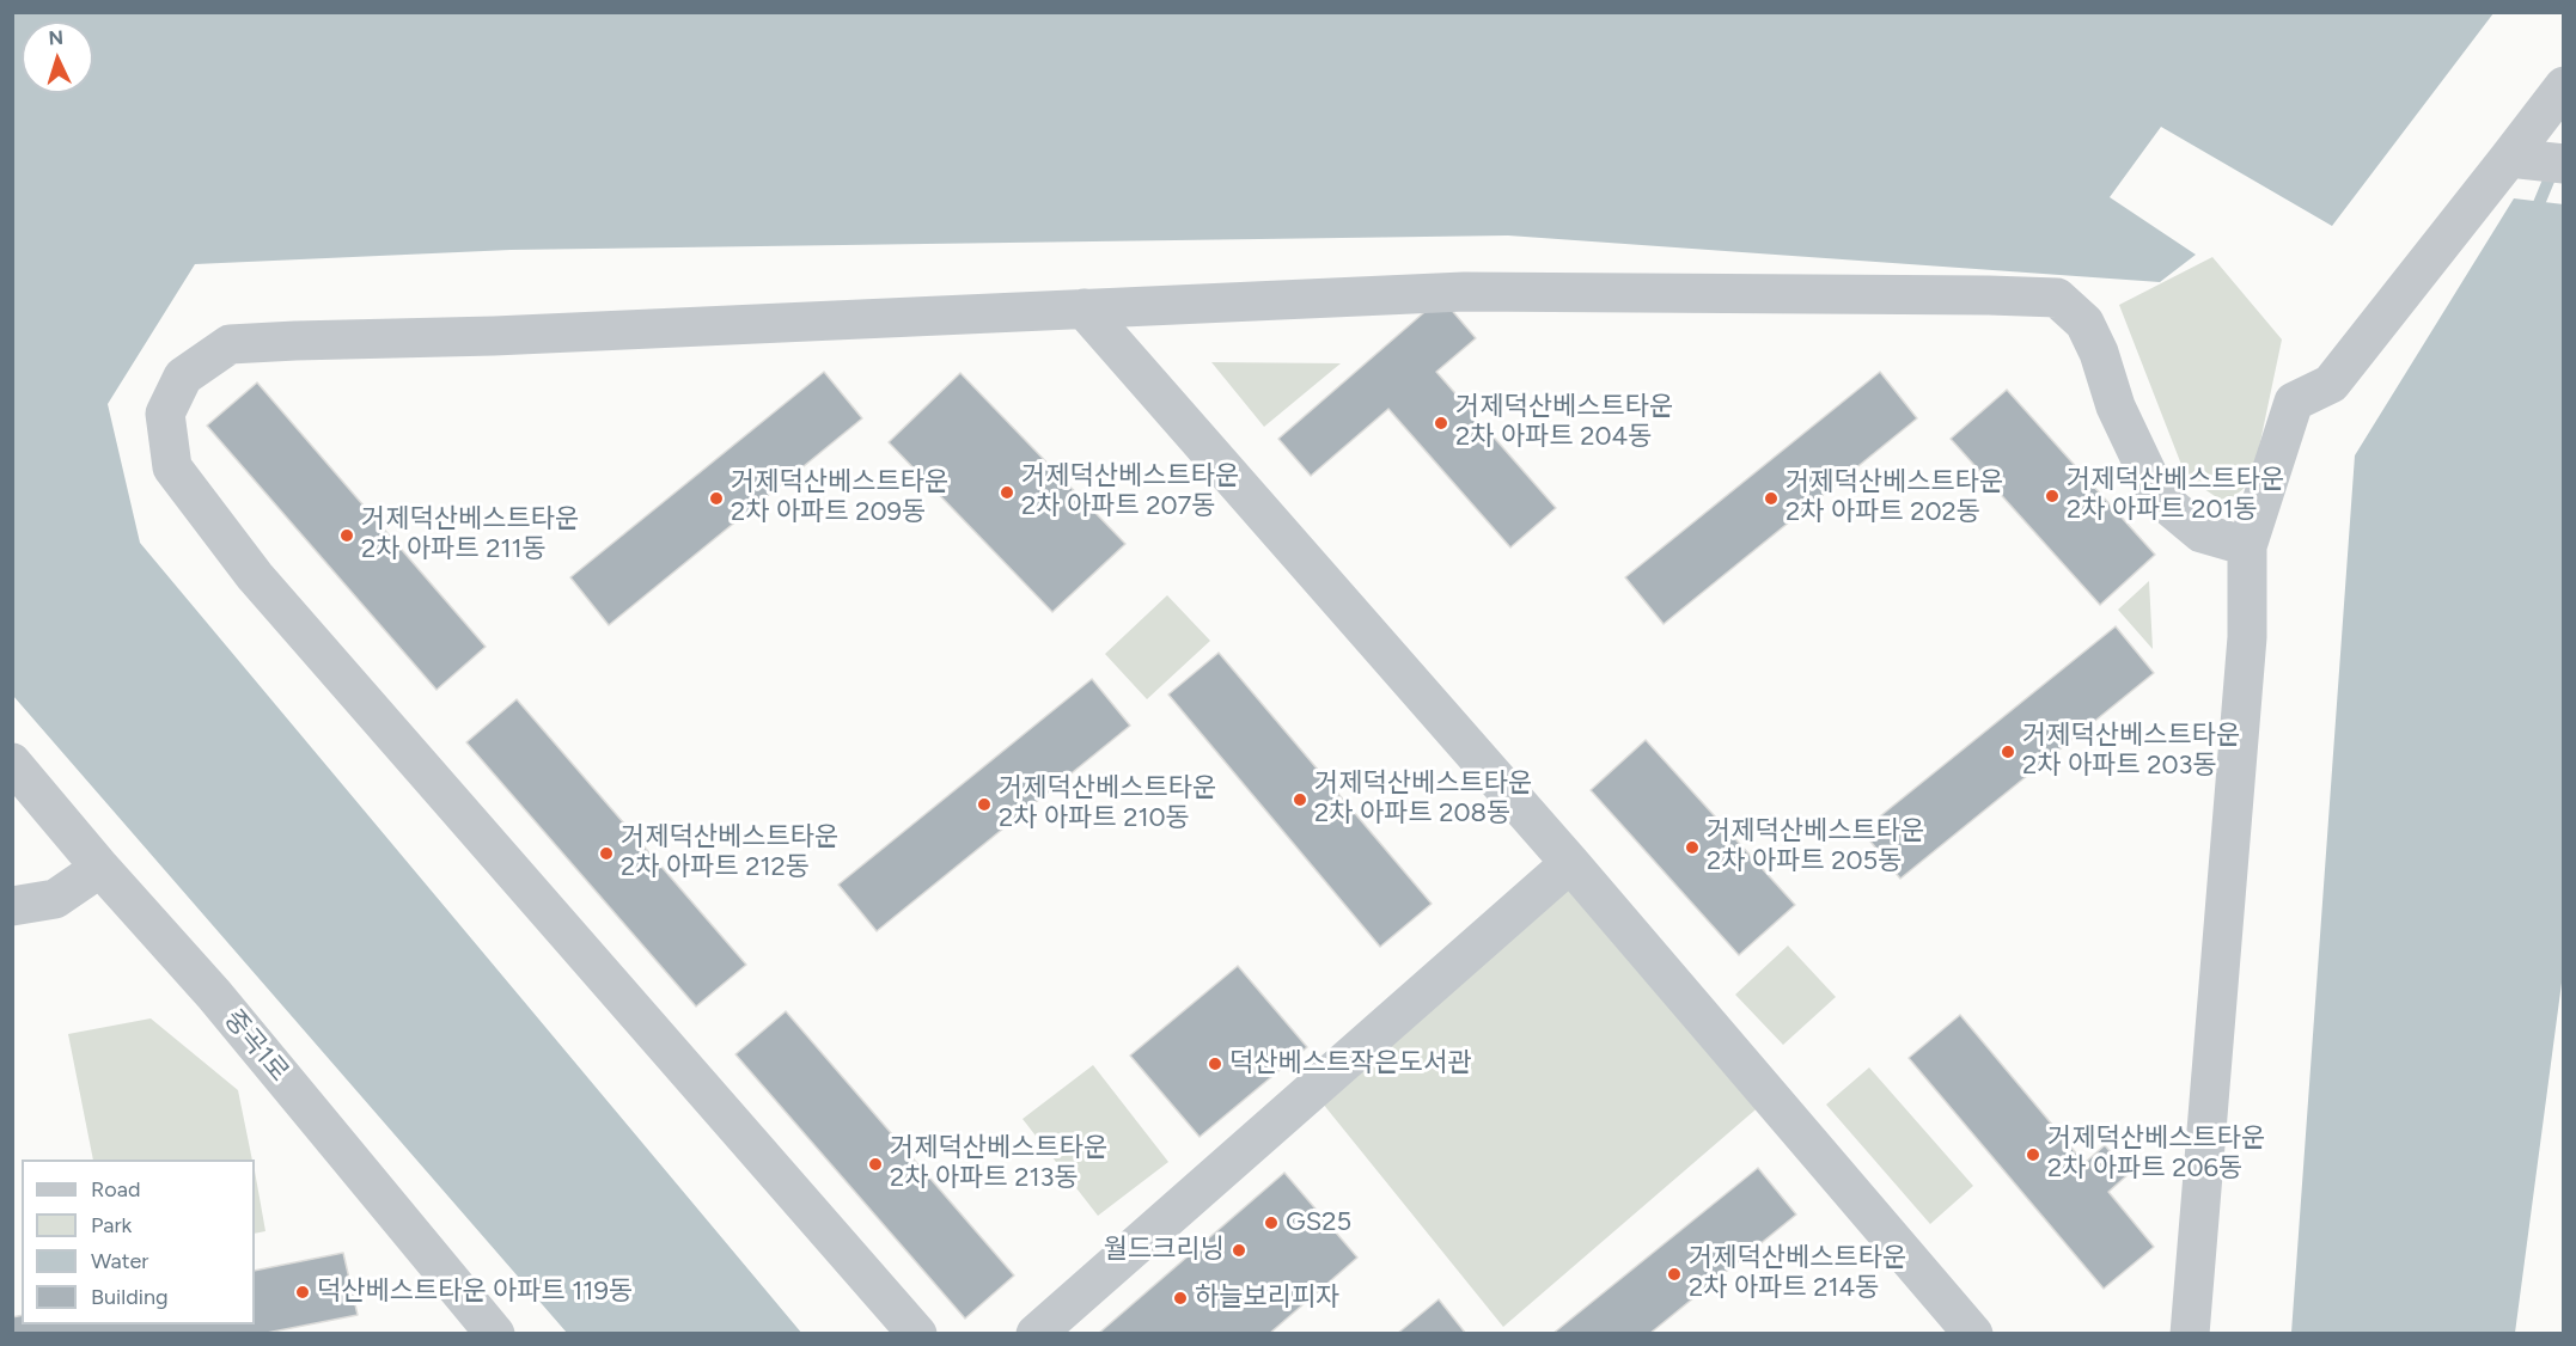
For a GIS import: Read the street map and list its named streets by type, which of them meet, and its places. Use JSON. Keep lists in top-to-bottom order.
{
  "streets": {
    "street": ["중곡1로"]
  },
  "places": [
    "거제덕산베스트타운 2차 아파트 204동",
    "거제덕산베스트타운 2차 아파트 207동",
    "거제덕산베스트타운 2차 아파트 201동",
    "거제덕산베스트타운 2차 아파트 209동",
    "거제덕산베스트타운 2차 아파트 202동",
    "거제덕산베스트타운 2차 아파트 211동",
    "거제덕산베스트타운 2차 아파트 203동",
    "거제덕산베스트타운 2차 아파트 208동",
    "거제덕산베스트타운 2차 아파트 210동",
    "거제덕산베스트타운 2차 아파트 205동",
    "거제덕산베스트타운 2차 아파트 212동",
    "덕산베스트작은도서관",
    "거제덕산베스트타운 2차 아파트 206동",
    "거제덕산베스트타운 2차 아파트 213동",
    "GS25",
    "월드크리닝",
    "거제덕산베스트타운 2차 아파트 214동",
    "덕산베스트타운 아파트 119동",
    "하늘보리피자"
  ],
  "legend": [
    "Road",
    "Park",
    "Water",
    "Building"
  ],
  "north": "top"
}
